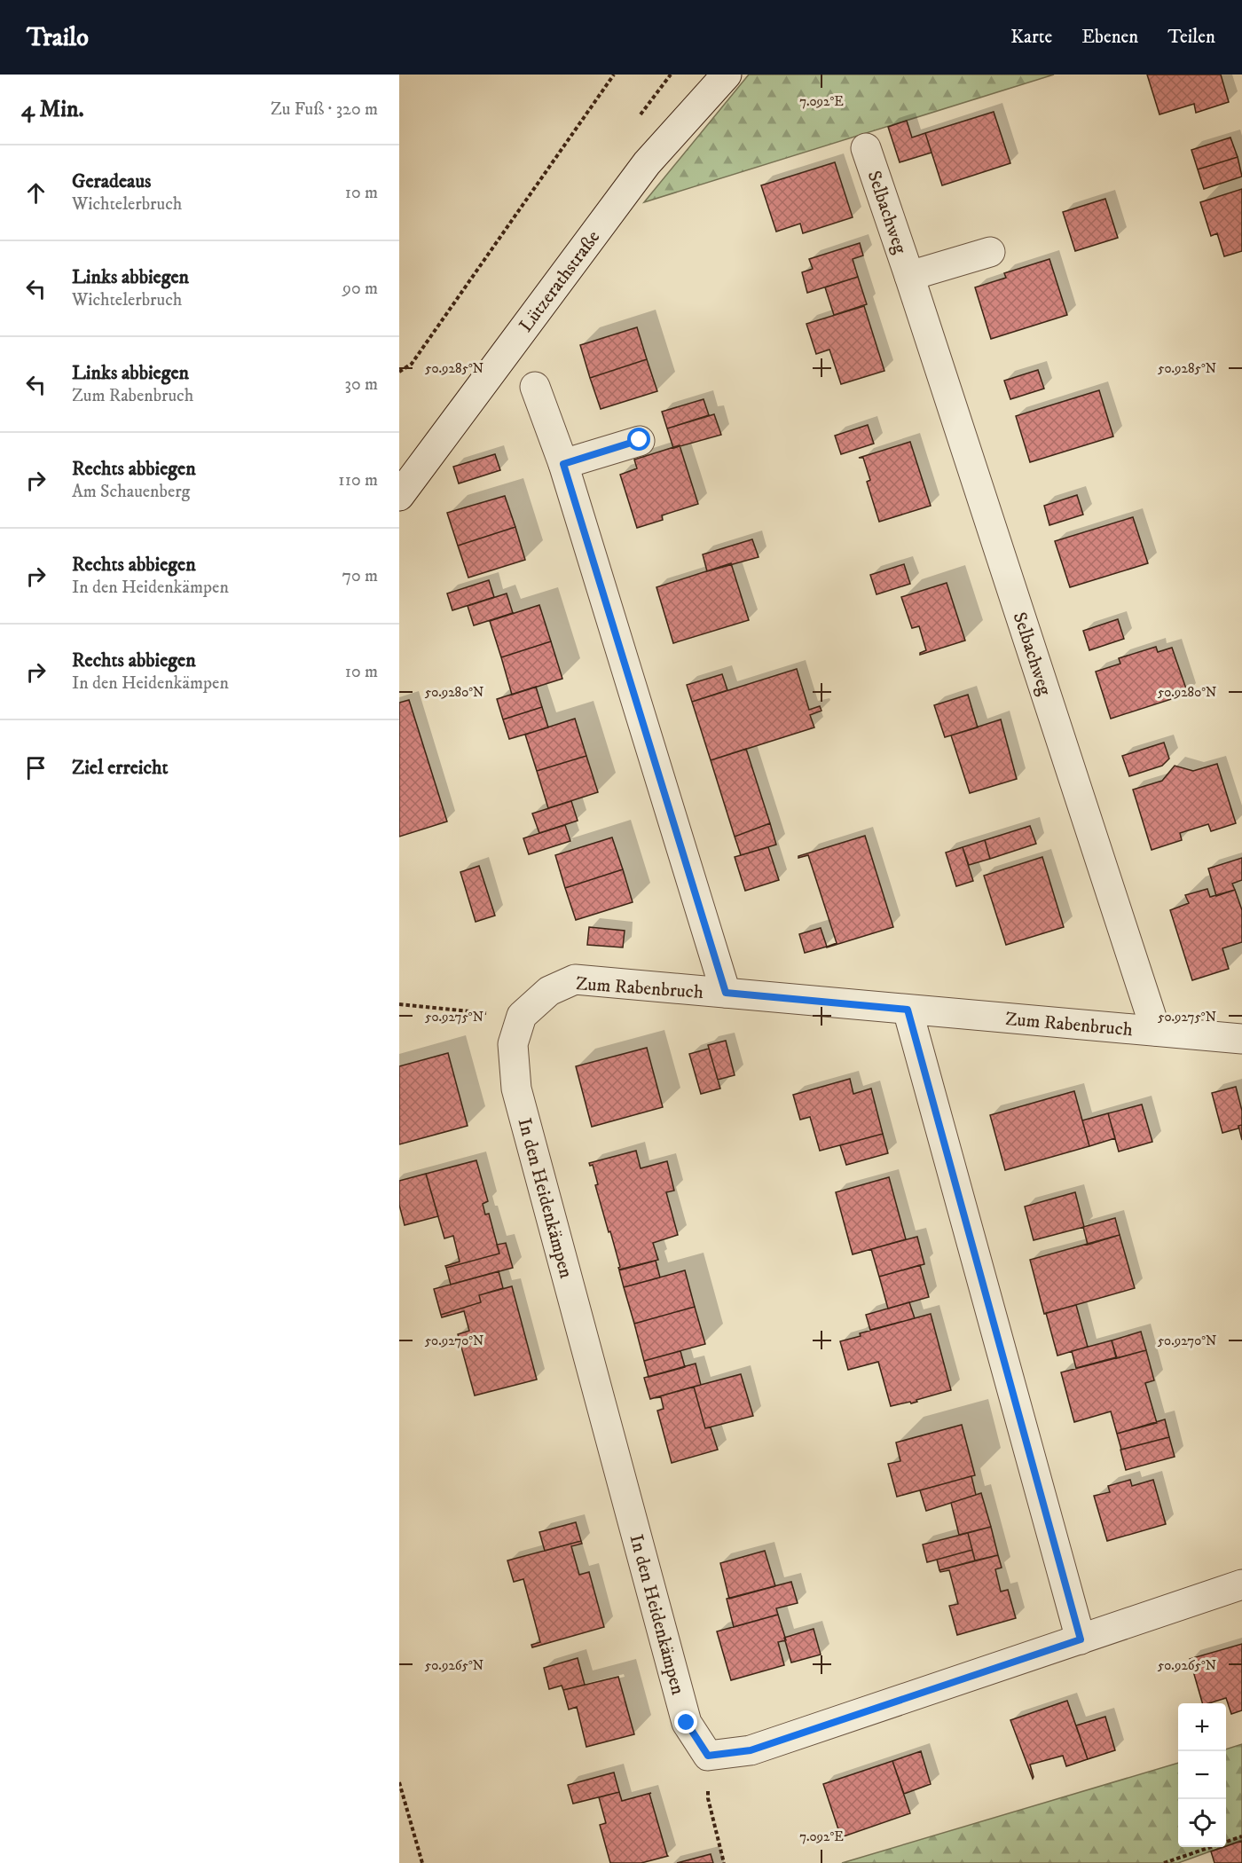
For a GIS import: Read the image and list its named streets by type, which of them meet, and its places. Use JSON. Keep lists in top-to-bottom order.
{
  "streets": {
    "street": [
      "Selbachweg",
      "Lützerathstraße",
      "Zum Rabenbruch",
      "In den Heidenkämpen"
    ]
  },
  "crossings": [
    ["Selbachweg", "Zum Rabenbruch"],
    ["Zum Rabenbruch", "In den Heidenkämpen"]
  ],
  "page": {
    "header": "Trailo",
    "nav": ["Karte", "Ebenen", "Teilen"],
    "heading": ["4 Min.", "Zu Fuß · 320 m"],
    "list": [
      ["Geradeaus", "Wichtelerbruch", "10 m"],
      ["Links abbiegen", "Wichtelerbruch", "90 m"],
      ["Links abbiegen", "Zum Rabenbruch", "30 m"],
      ["Rechts abbiegen", "Am Schauenberg", "110 m"],
      ["Rechts abbiegen", "In den Heidenkämpen", "70 m"],
      ["Rechts abbiegen", "In den Heidenkämpen", "10 m"],
      "Ziel erreicht"
    ],
    "map_buttons": ["+", "−"]
  },
  "coordinates": [
    "7.092°E",
    "50.9285°N",
    "50.9280°N",
    "50.9275°N",
    "50.9270°N",
    "50.9265°N"
  ]
}
